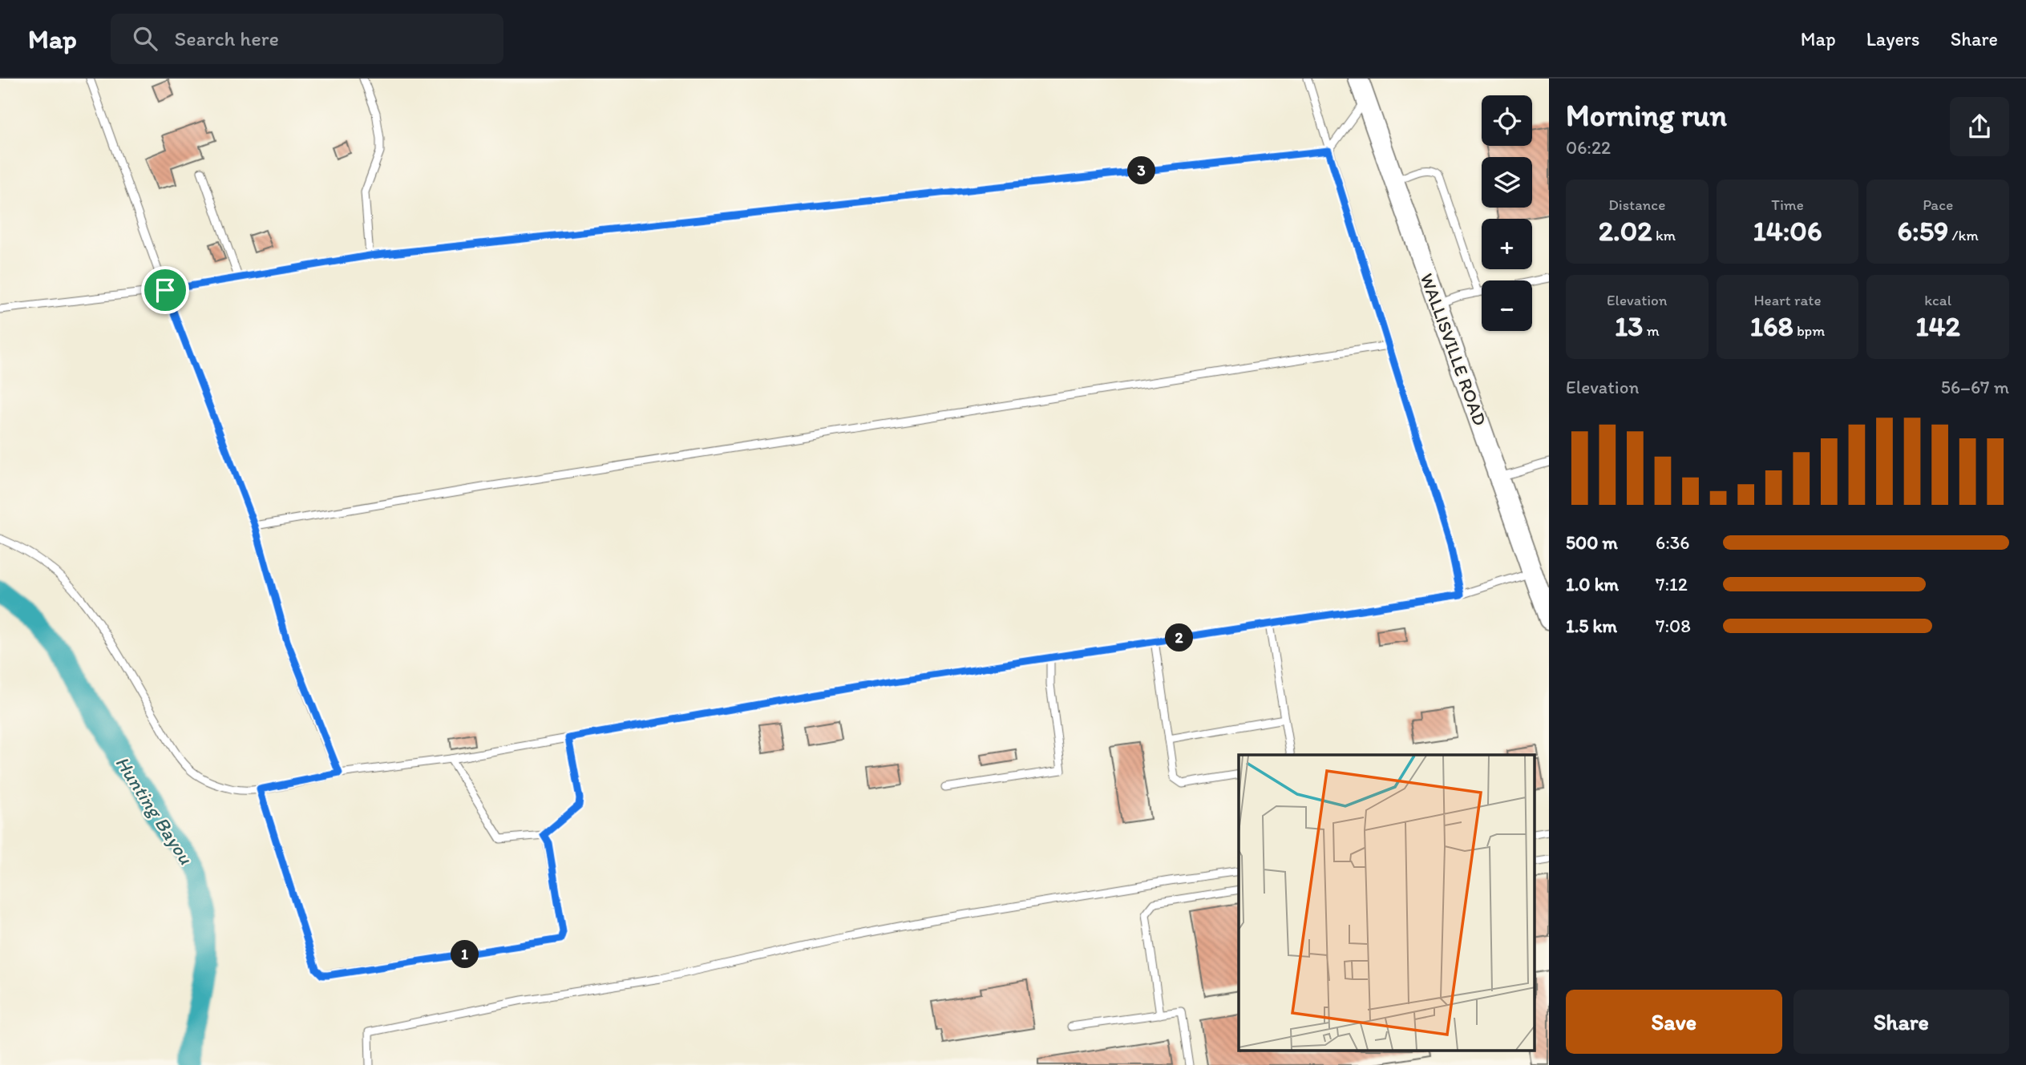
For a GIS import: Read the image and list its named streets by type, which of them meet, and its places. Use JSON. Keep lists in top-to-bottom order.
{
  "streets": {
    "main road": ["WALLISVILLE ROAD"]
  },
  "water": ["Hunting Bayou"],
  "page": {
    "header": "Map",
    "search": "Search here",
    "nav": ["Map", "Layers", "Share"],
    "heading": ["Morning run", "06:22"],
    "map_buttons": ["+", "−"],
    "pins": ["3", "2", "1"],
    "stats": [
      ["Distance", "2.02 km"],
      ["Time", "14:06"],
      ["Pace", "6:59 /km"],
      ["Elevation", "13 m"],
      ["Heart rate", "168 bpm"],
      ["kcal", "142"]
    ],
    "chart": ["Elevation", "56–67 m"],
    "list": [
      {
        "name": "500 m",
        "note": "6:36"
      },
      {
        "name": "1.0 km",
        "note": "7:12"
      },
      {
        "name": "1.5 km",
        "note": "7:08"
      }
    ],
    "buttons": ["Save", "Share"]
  }
}
